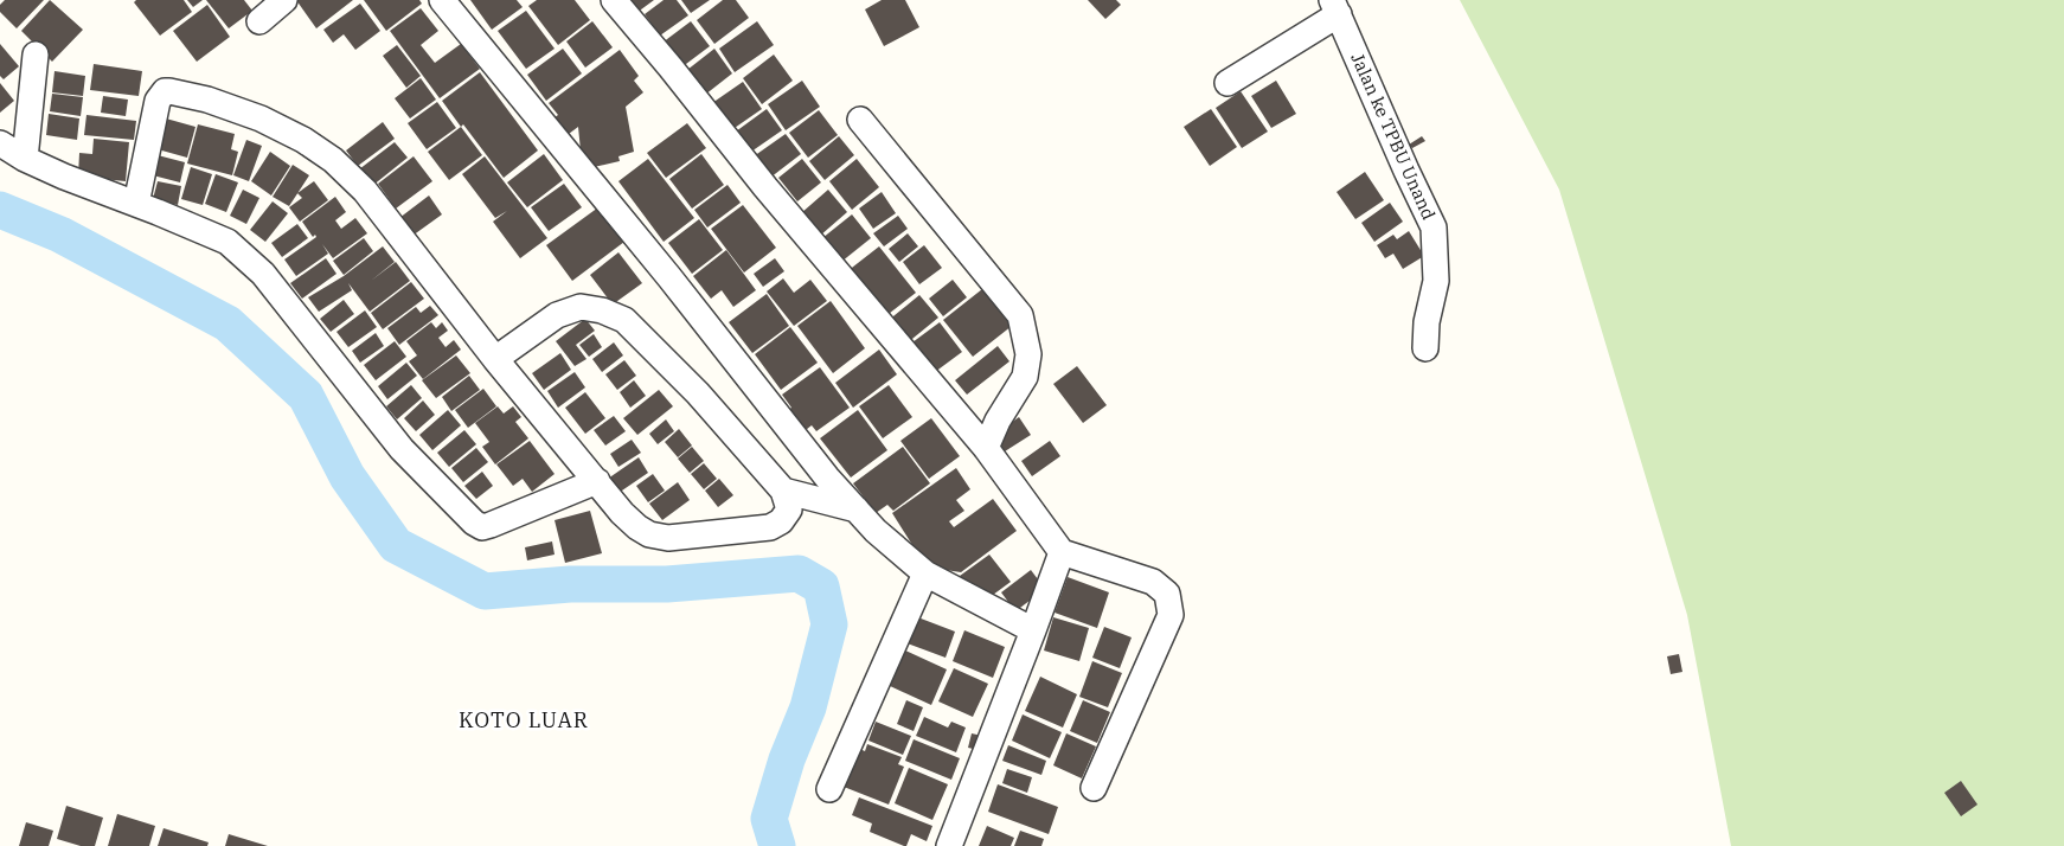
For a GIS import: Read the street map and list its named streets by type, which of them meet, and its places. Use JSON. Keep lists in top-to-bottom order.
{
  "streets": {
    "street": ["Jalan ke TPBU Unand"]
  },
  "districts": ["KOTO LUAR"]
}
